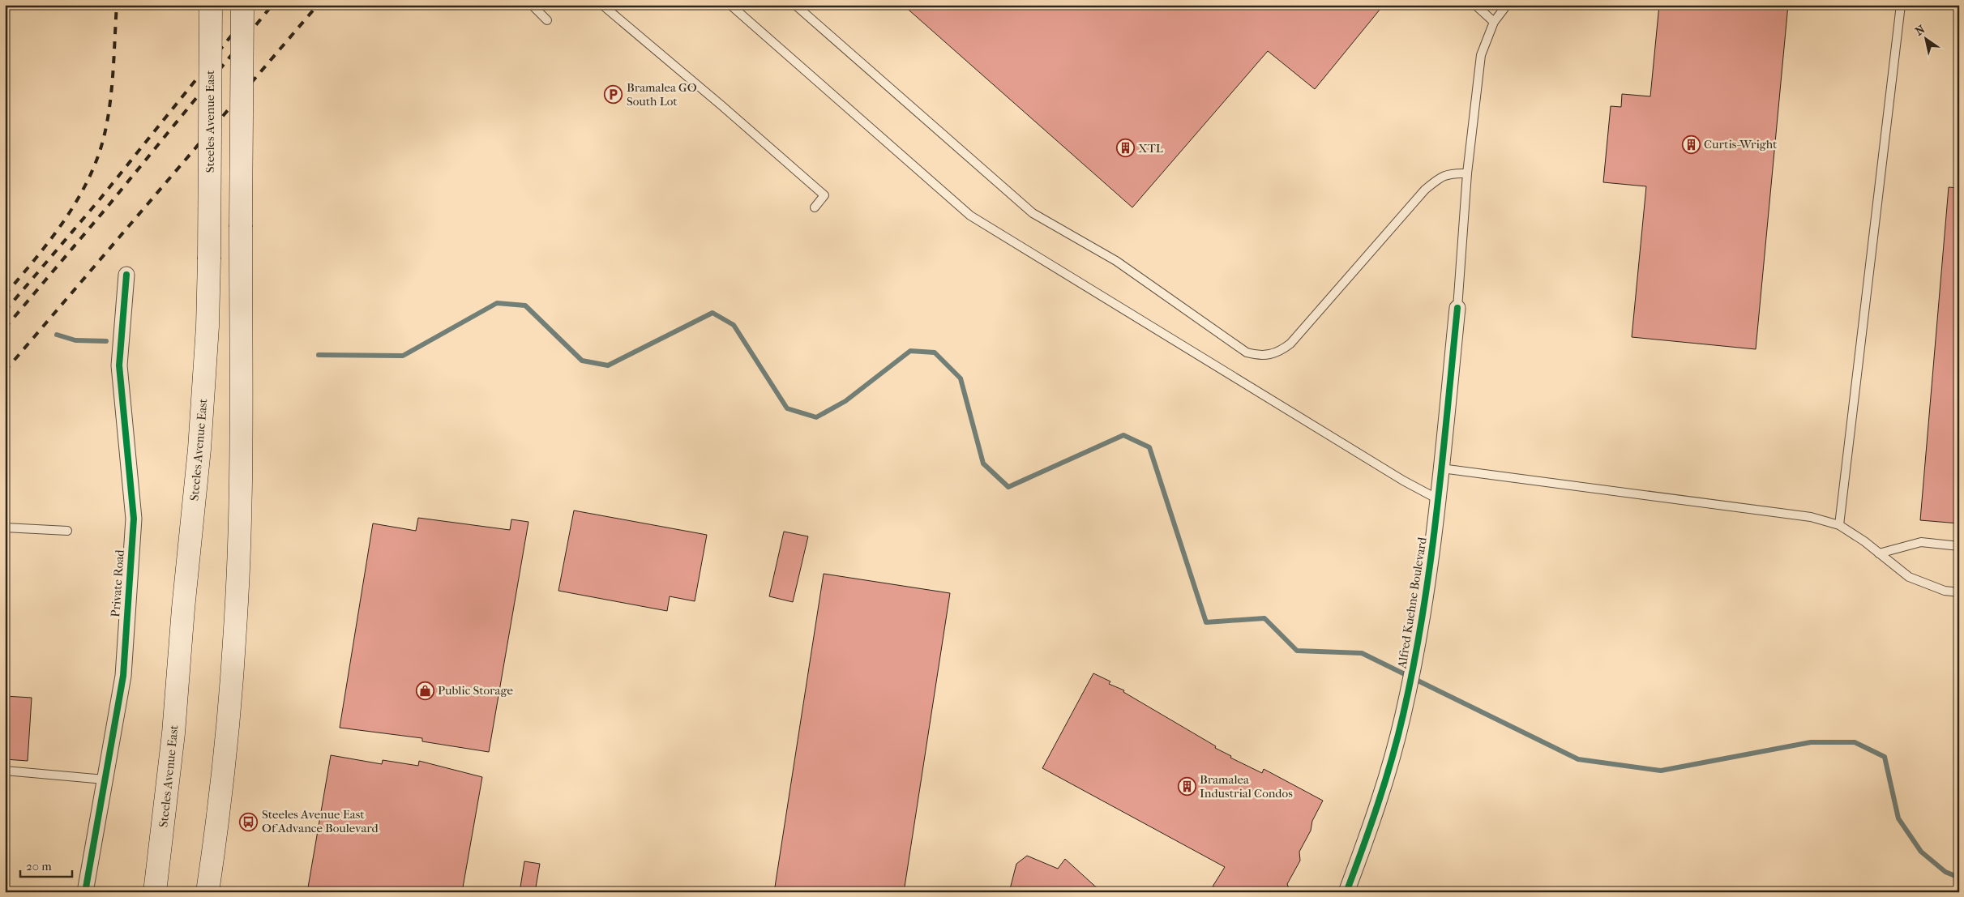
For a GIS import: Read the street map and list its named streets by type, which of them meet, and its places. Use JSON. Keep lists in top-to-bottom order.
{
  "streets": {
    "main road": ["Steeles Avenue East"],
    "street": ["Private Road", "Alfred Kuehne Boulevard"]
  },
  "places": {
    "parking": ["Bramalea GO South Lot"],
    "building": ["Curtis-Wright", "XTL", "Bramalea Industrial Condos"],
    "shop": ["Public Storage"],
    "bus stop": ["Steeles Avenue East Of Advance Boulevard"]
  },
  "scale_bar": "20 m",
  "north": "top left"
}
